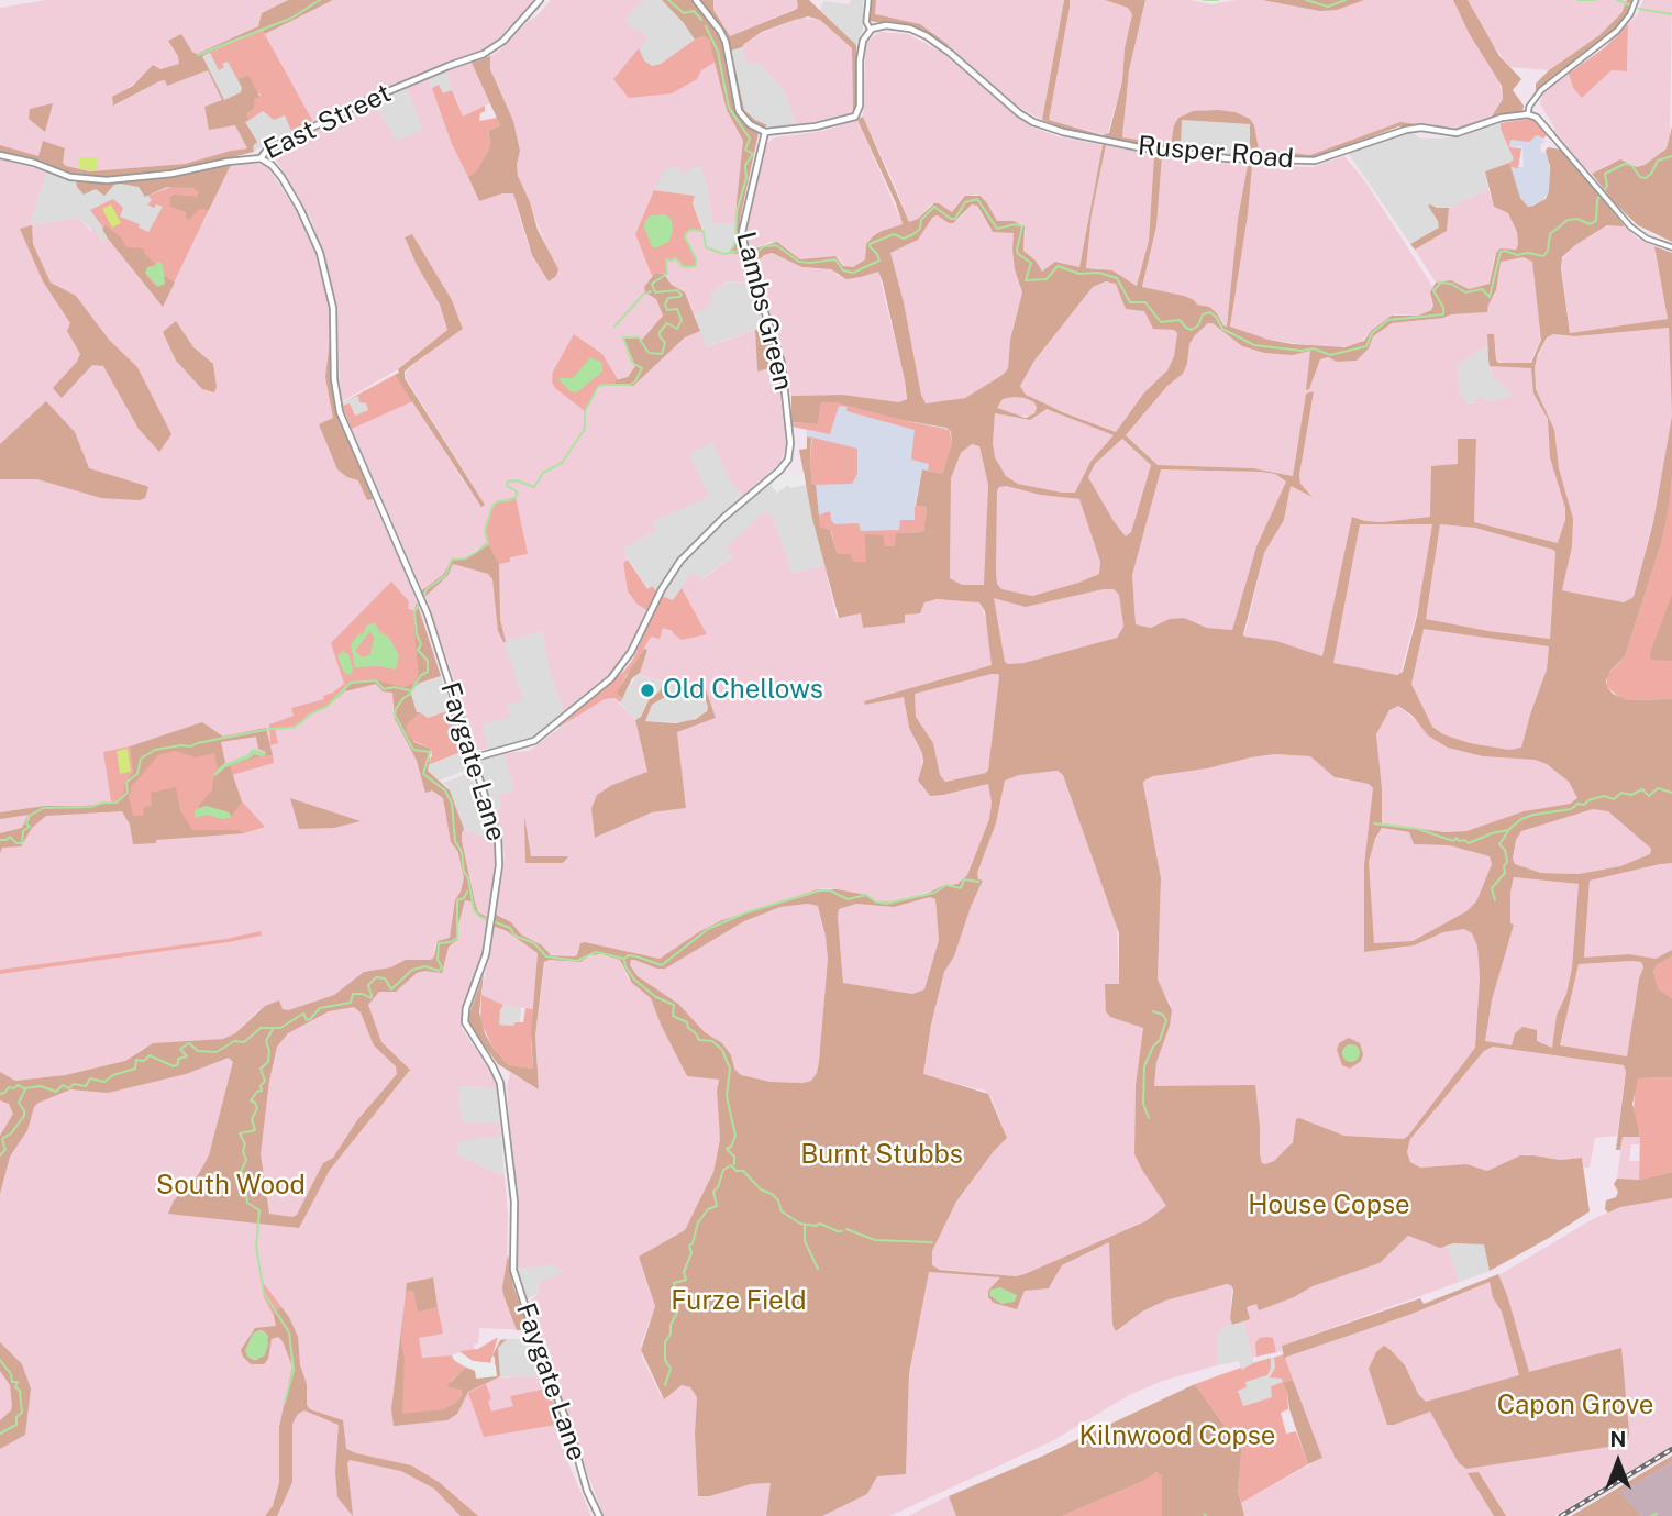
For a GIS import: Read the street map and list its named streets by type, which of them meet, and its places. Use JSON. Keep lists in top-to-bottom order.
{
  "streets": {
    "street": [
      "East Street",
      "Rusper Road",
      "Lambs Green",
      "Faygate Lane"
    ]
  },
  "crossings": [
    ["East Street", "Faygate Lane"],
    ["Lambs Green", "Faygate Lane"]
  ],
  "parks": [
    "Burnt Stubbs",
    "South Wood",
    "House Copse",
    "Furze Field",
    "Capon Grove",
    "Kilnwood Copse"
  ],
  "places": ["Old Chellows"],
  "north": "top"
}
